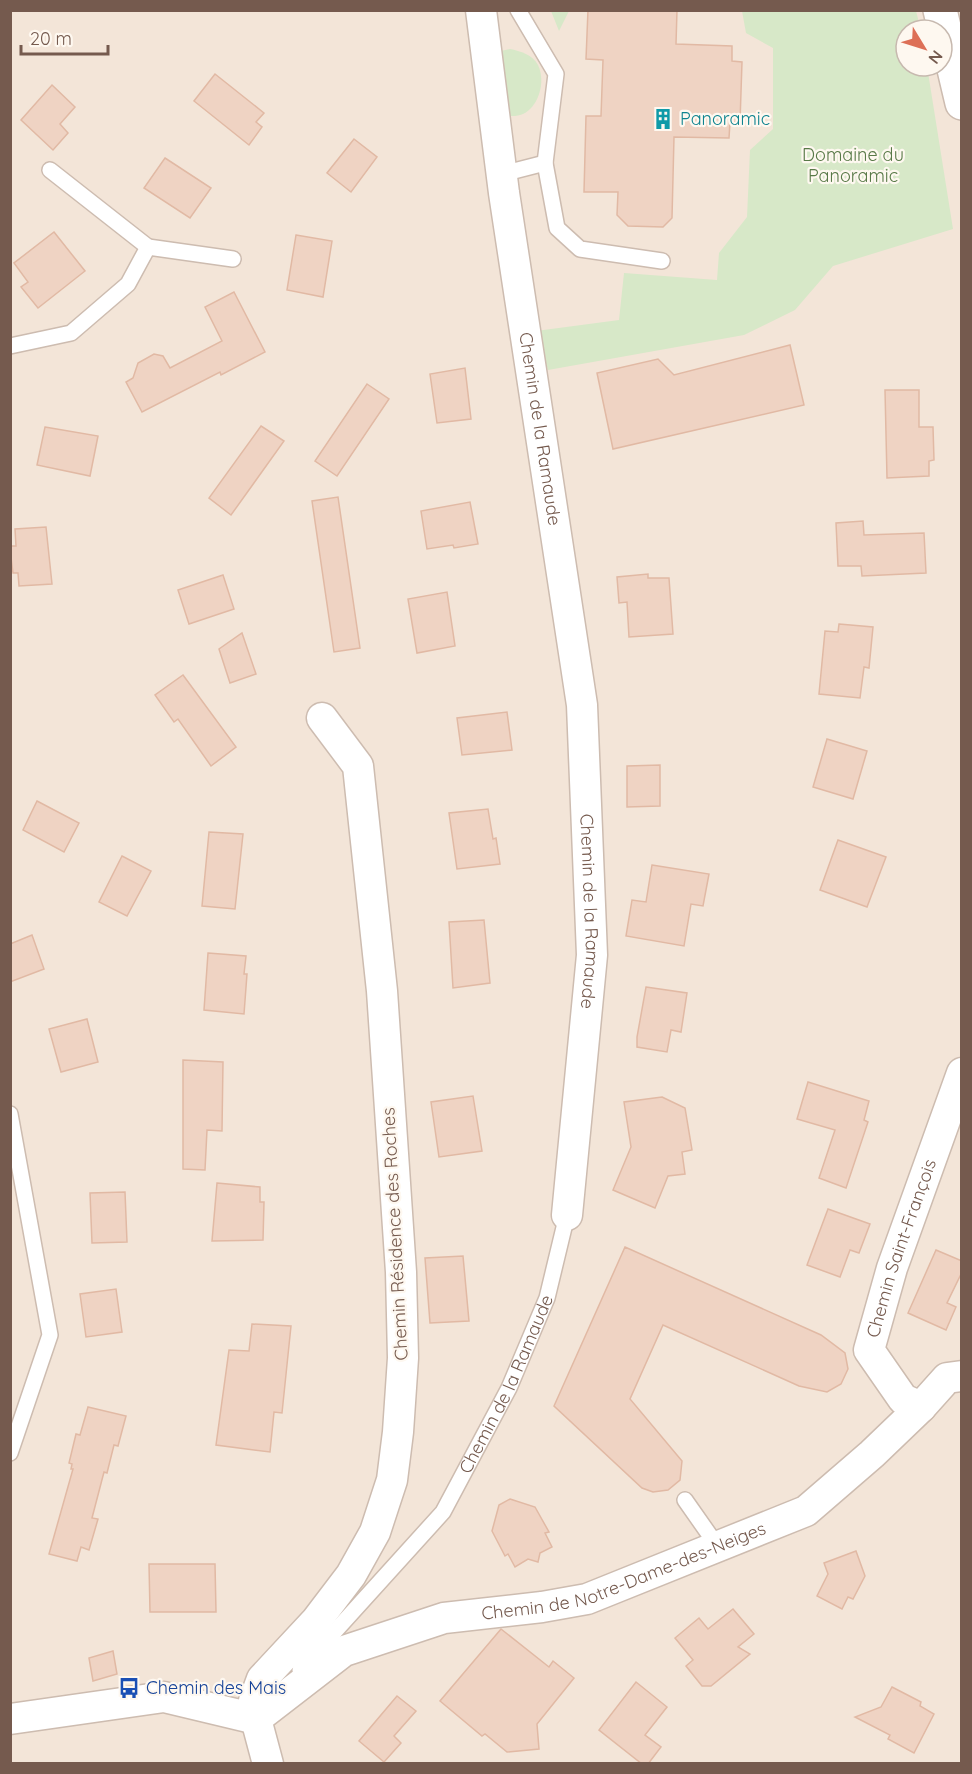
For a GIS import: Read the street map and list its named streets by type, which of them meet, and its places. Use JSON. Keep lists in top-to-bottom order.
{
  "streets": {
    "street": [
      "Chemin de la Ramaude",
      "Chemin Résidence des Roches",
      "Chemin Saint-François",
      "Chemin de Notre-Dame-des-Neiges"
    ]
  },
  "crossings": [
    ["Chemin de la Ramaude", "Chemin Résidence des Roches"],
    ["Chemin de la Ramaude", "Chemin de Notre-Dame-des-Neiges"],
    ["Chemin Résidence des Roches", "Chemin de Notre-Dame-des-Neiges"],
    ["Chemin Saint-François", "Chemin de Notre-Dame-des-Neiges"]
  ],
  "parks": ["Domaine du Panoramic"],
  "places": {
    "building": ["Panoramic"],
    "bus stop": ["Chemin des Mais"]
  },
  "scale_bar": "20 m",
  "north": "bottom right"
}
